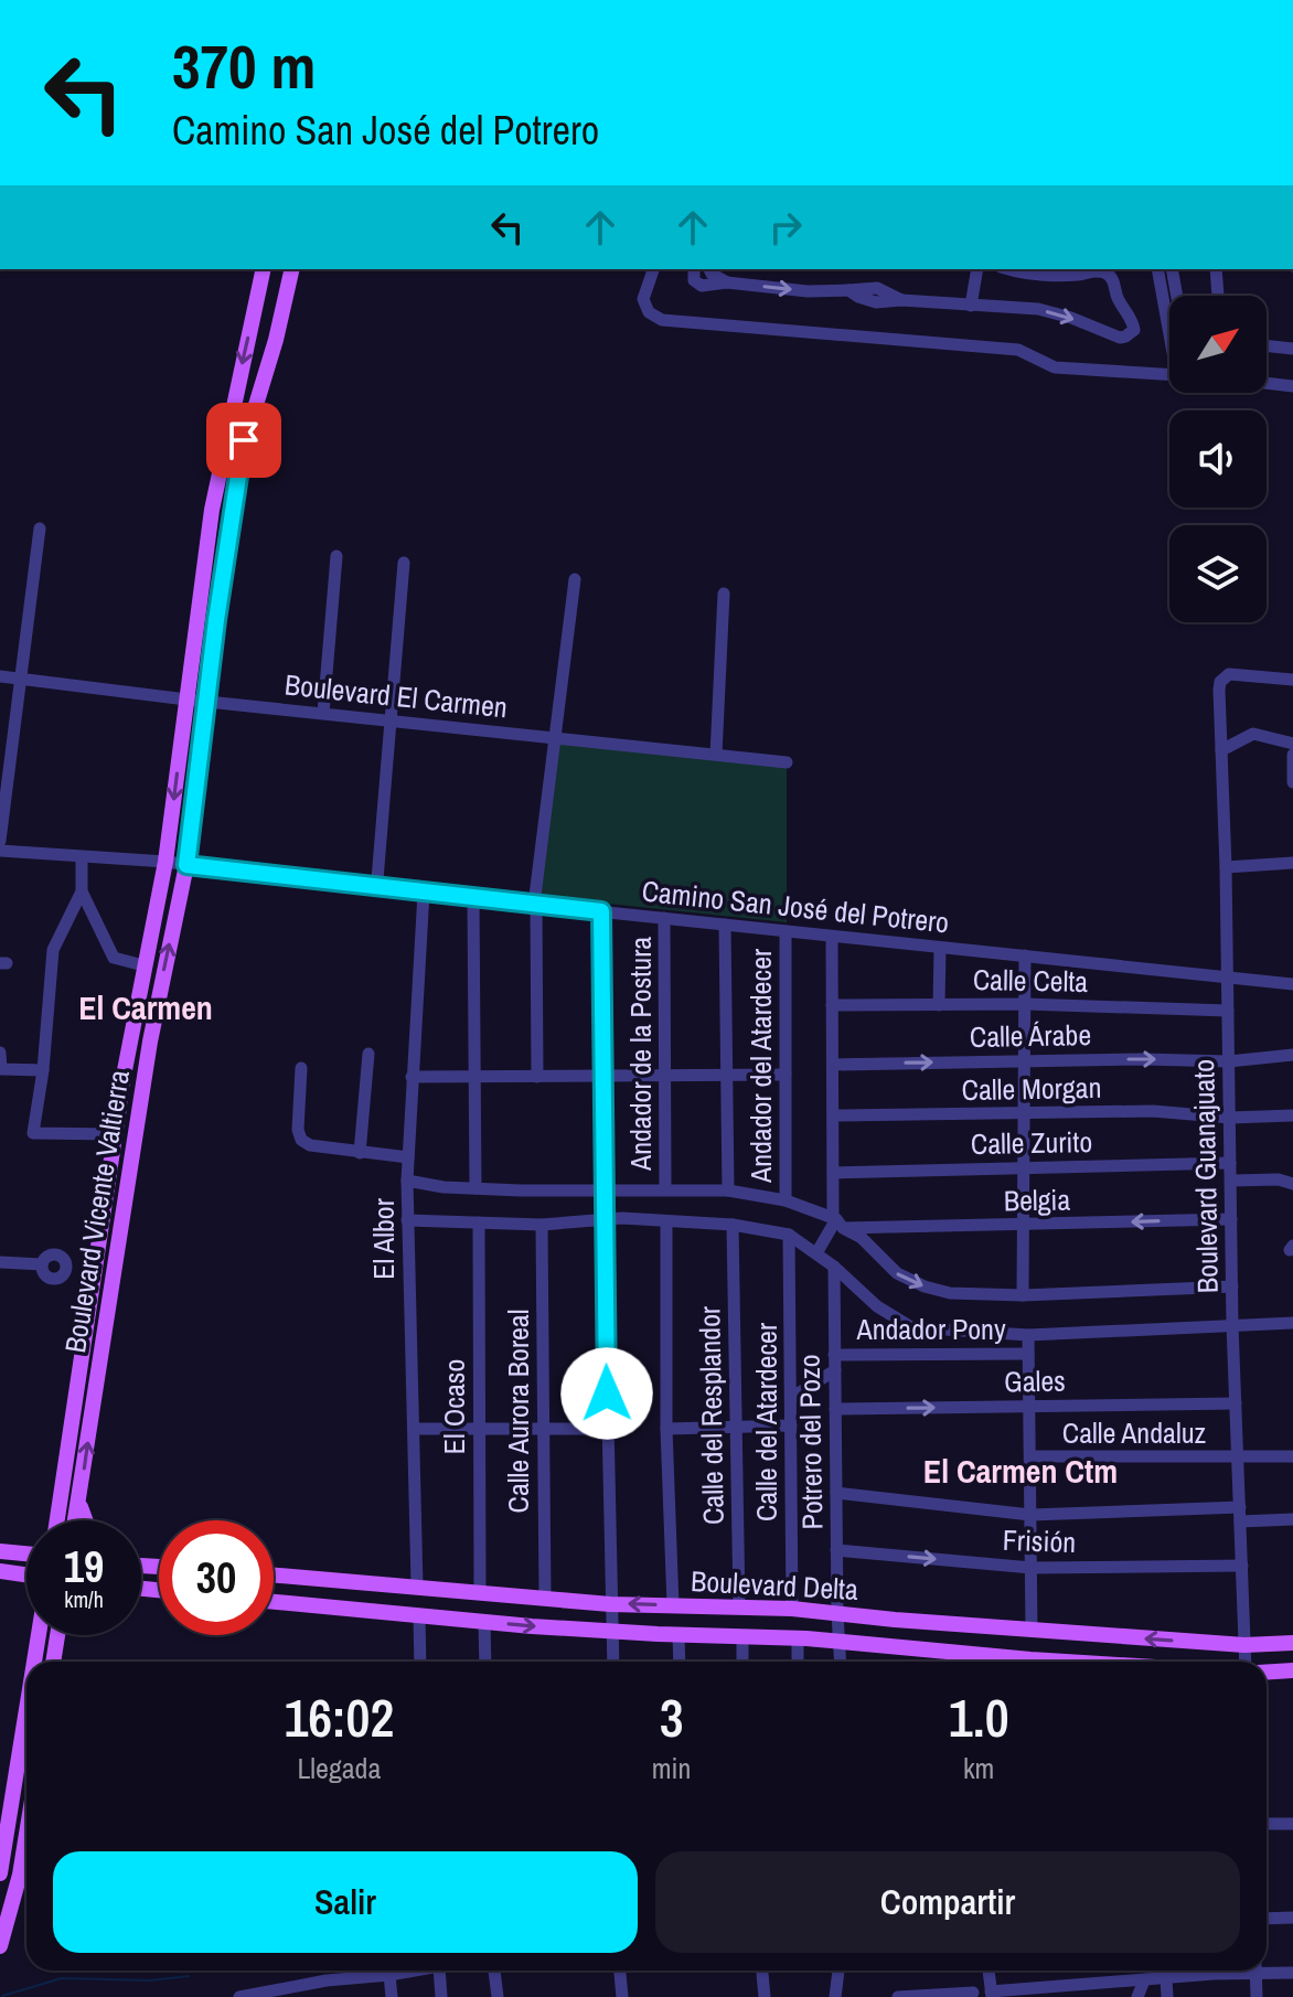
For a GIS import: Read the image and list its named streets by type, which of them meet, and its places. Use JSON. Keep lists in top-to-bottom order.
{
  "streets": {
    "main road": ["Boulevard Vicente Valtierra", "Boulevard Delta"],
    "street": [
      "Boulevard El Carmen",
      "Camino San José del Potrero",
      "Calle Celta",
      "Calle Árabe",
      "Andador de la Postura",
      "Andador del Atardecer",
      "Calle Morgan",
      "Calle Zurito",
      "Boulevard Guanajuato",
      "Belgia",
      "El Albor",
      "Andador Pony",
      "Gales",
      "El Ocaso",
      "Calle Aurora Boreal",
      "Calle del Resplandor",
      "Calle del Atardecer",
      "Calle Andaluz",
      "Potrero del Pozo",
      "Frisión"
    ]
  },
  "crossings": [
    ["Boulevard El Carmen", "Boulevard Vicente Valtierra"],
    ["Camino San José del Potrero", "Andador de la Postura"],
    ["Camino San José del Potrero", "Andador del Atardecer"],
    ["Camino San José del Potrero", "Boulevard Guanajuato"],
    ["Camino San José del Potrero", "Boulevard Vicente Valtierra"],
    ["Camino San José del Potrero", "El Albor"],
    ["Calle Celta", "Boulevard Guanajuato"],
    ["Calle Árabe", "Boulevard Guanajuato"],
    ["Calle Morgan", "Boulevard Guanajuato"],
    ["Calle Zurito", "Boulevard Guanajuato"],
    ["Boulevard Guanajuato", "Belgia"],
    ["Boulevard Guanajuato", "Gales"],
    ["Boulevard Guanajuato", "Calle Andaluz"],
    ["Boulevard Guanajuato", "Frisión"],
    ["Boulevard Guanajuato", "Boulevard Delta"],
    ["El Albor", "Boulevard Delta"],
    ["Andador Pony", "Potrero del Pozo"],
    ["Gales", "Potrero del Pozo"],
    ["El Ocaso", "Boulevard Delta"],
    ["Calle Aurora Boreal", "Boulevard Delta"],
    ["Calle del Resplandor", "Boulevard Delta"],
    ["Calle del Atardecer", "Boulevard Delta"],
    ["Potrero del Pozo", "Frisión"],
    ["Potrero del Pozo", "Boulevard Delta"]
  ],
  "one_way": ["Calle Árabe"],
  "districts": ["El Carmen", "El Carmen Ctm"],
  "north": "top right",
  "page": {
    "turn": ["370 m", "Camino San José del Potrero"],
    "speed": "19 km/h",
    "limit": "30",
    "eta": [
      "16:02",
      "Llegada",
      "3",
      "min",
      "1.0",
      "km"
    ],
    "buttons": ["Salir", "Compartir"]
  }
}
